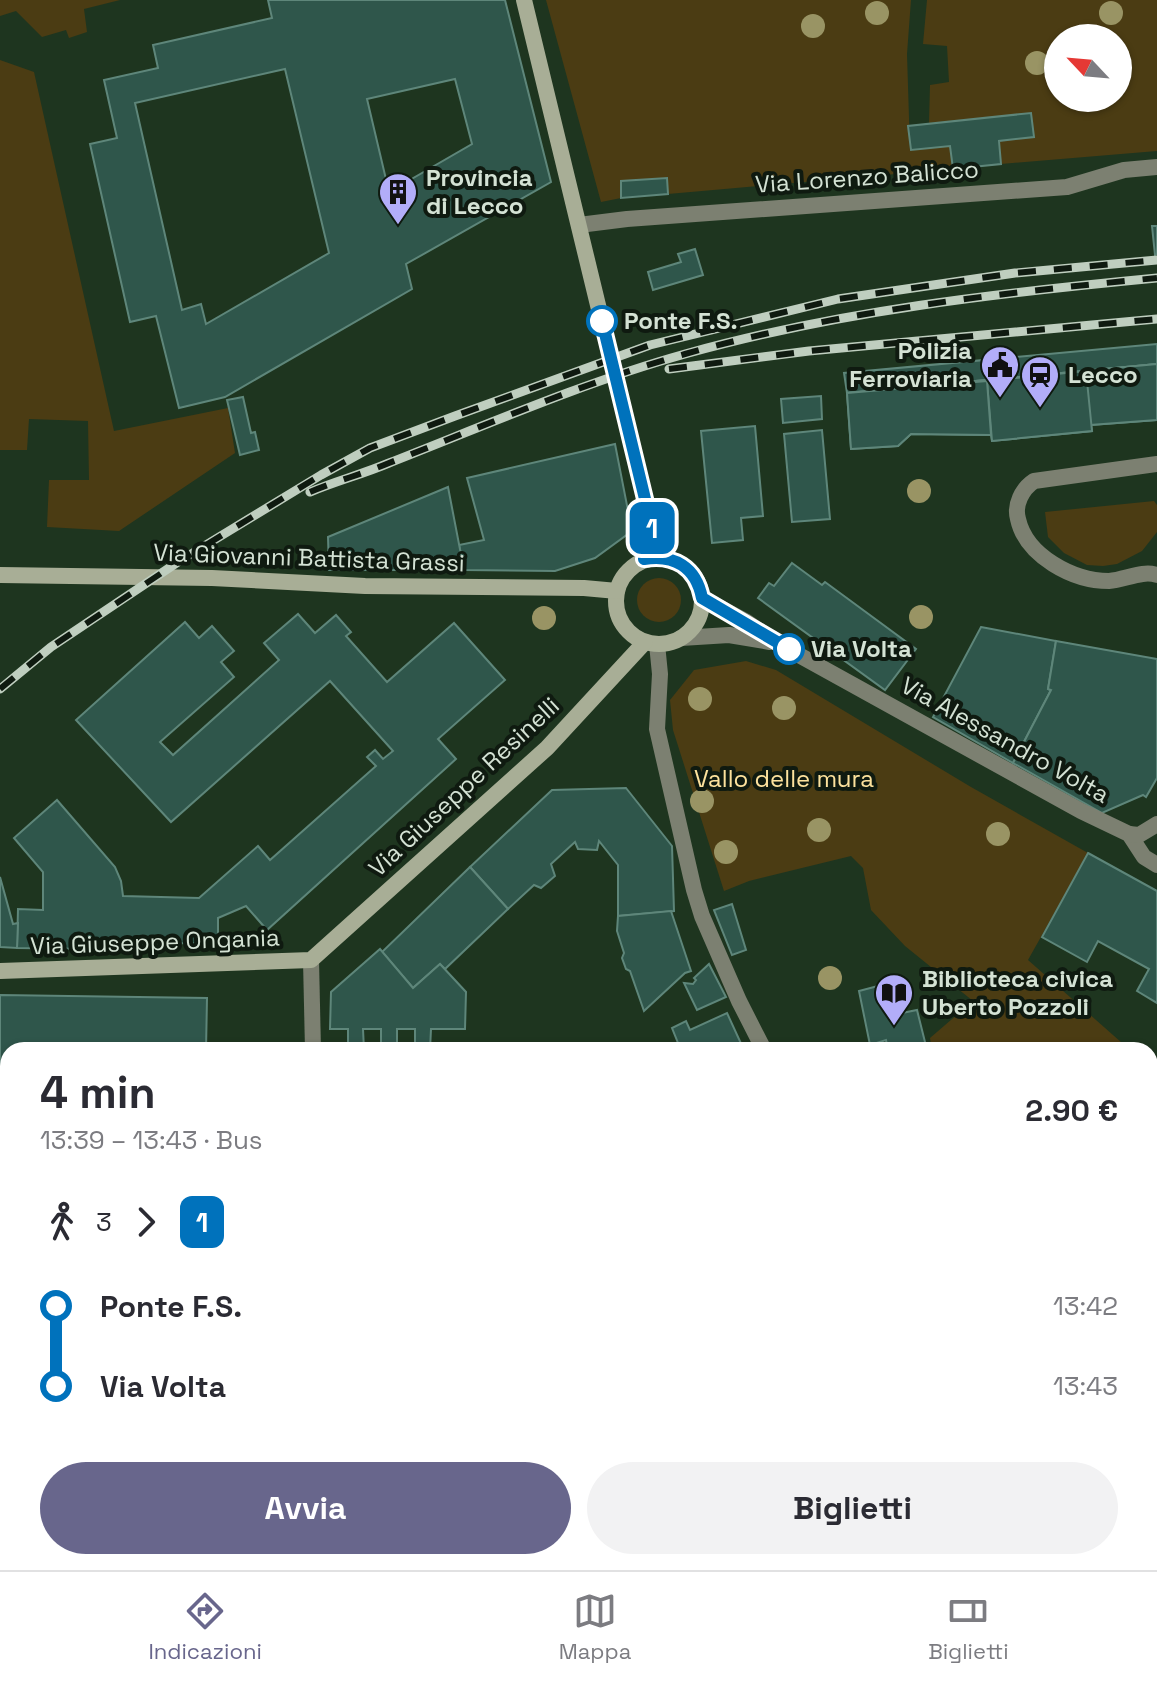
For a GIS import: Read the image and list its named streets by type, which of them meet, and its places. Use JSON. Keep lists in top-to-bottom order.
{
  "streets": {
    "street": [
      "Via Lorenzo Balicco",
      "Via Giovanni Battista Grassi",
      "Via Alessandro Volta",
      "Via Giuseppe Resinelli",
      "Via Giuseppe Ongania"
    ]
  },
  "crossings": [
    ["Via Giovanni Battista Grassi", "Via Alessandro Volta"],
    ["Via Giovanni Battista Grassi", "Via Giuseppe Resinelli"],
    ["Via Alessandro Volta", "Via Giuseppe Resinelli"],
    ["Via Giuseppe Resinelli", "Via Giuseppe Ongania"]
  ],
  "parks": ["Vallo delle mura"],
  "places": {
    "building": ["Provincia di Lecco"],
    "other": ["Ponte F.S.", "Via Volta"],
    "public building": ["Polizia Ferroviaria"],
    "station": ["Lecco"],
    "library": ["Biblioteca civica Uberto Pozzoli"]
  },
  "lines": ["bus line 1"],
  "north": "top left",
  "page": {
    "on_map": "1",
    "heading": ["4 min", "13:39 – 13:43 · Bus", "2.90 €"],
    "legs": ["3", "1"],
    "list": [
      {
        "name": "Ponte F.S.",
        "value": "13:42"
      },
      {
        "name": "Via Volta",
        "value": "13:43"
      }
    ],
    "buttons": ["Avvia", "Biglietti"],
    "tabs": ["Indicazioni", "Mappa", "Biglietti"]
  }
}
